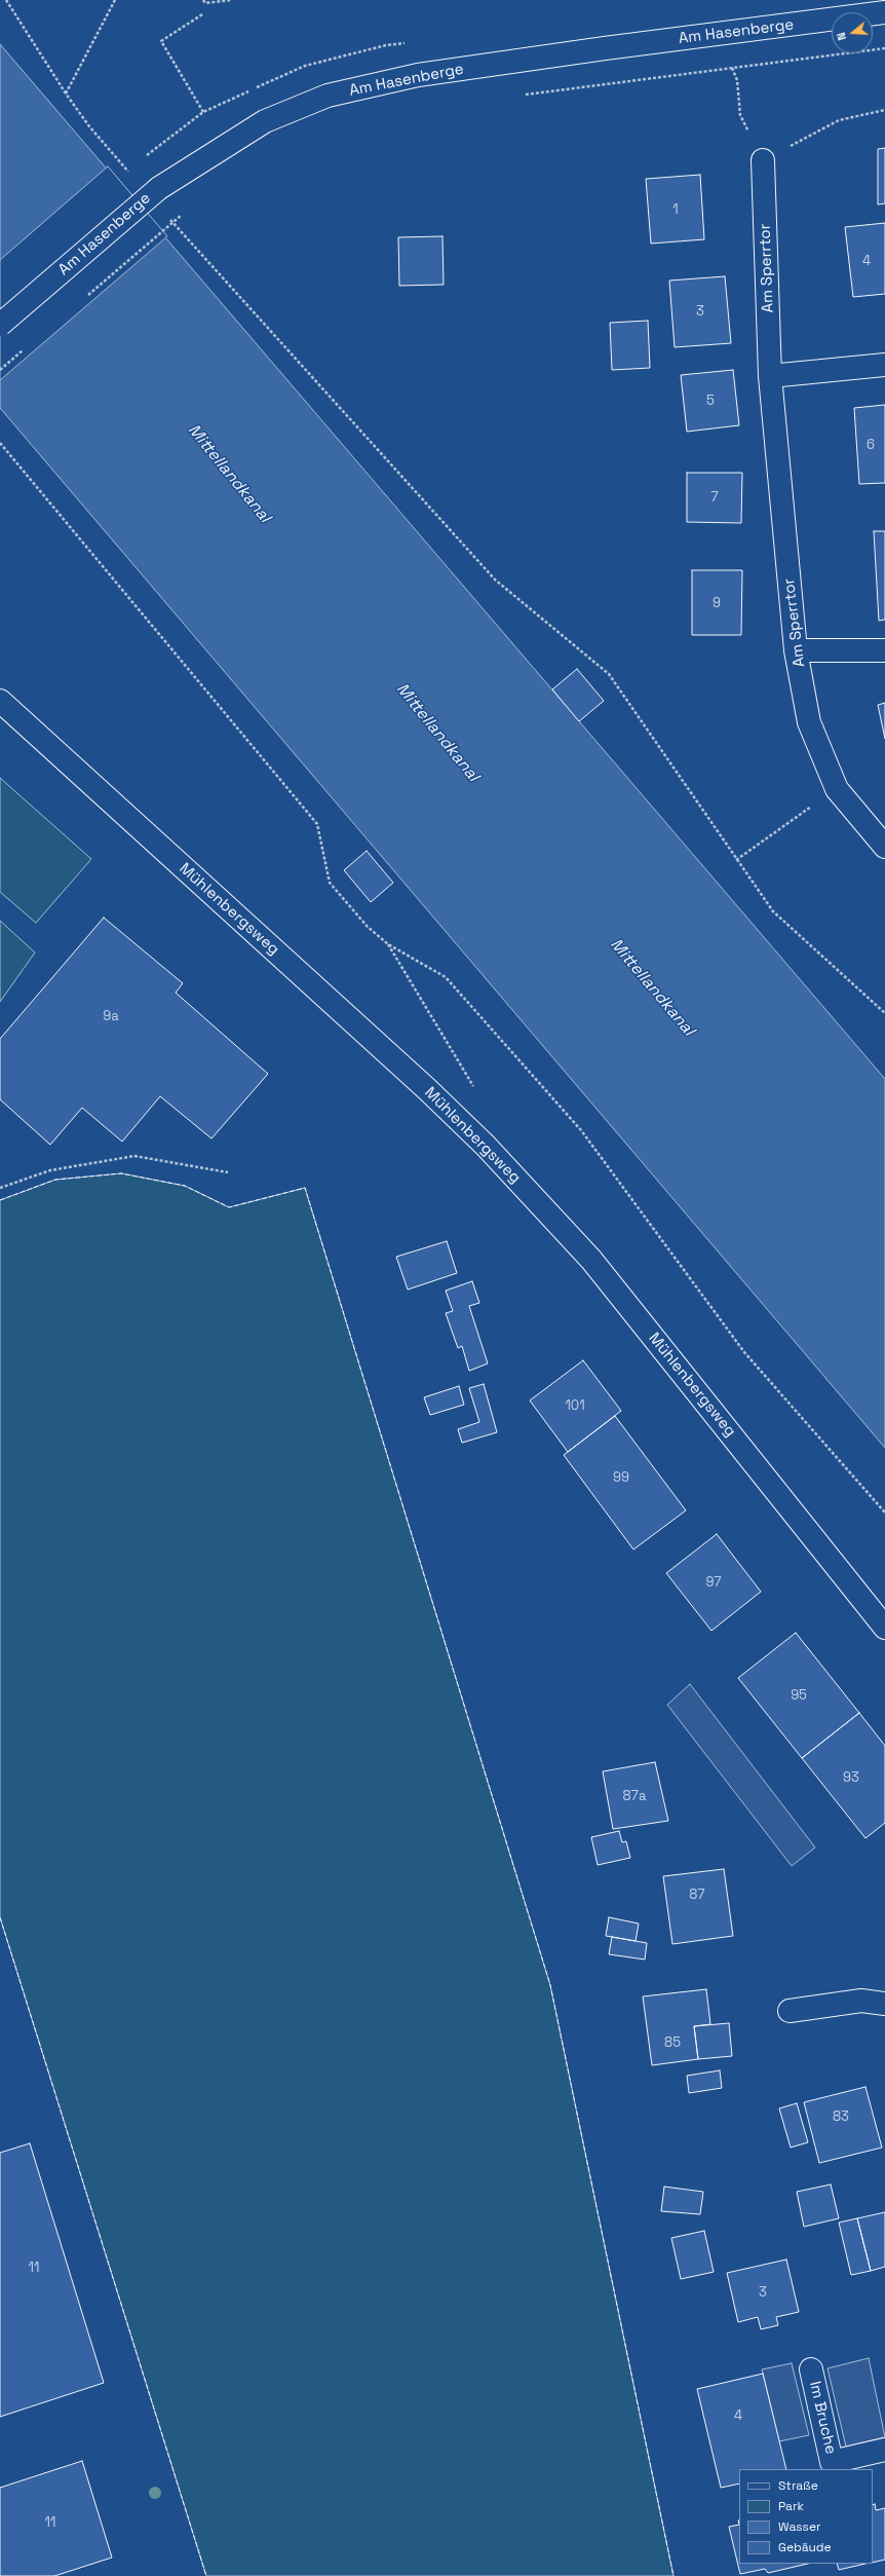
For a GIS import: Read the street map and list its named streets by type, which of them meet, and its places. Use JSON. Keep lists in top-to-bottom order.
{
  "streets": {
    "street": [
      "Am Hasenberge",
      "Am Sperrtor",
      "Mühlenbergsweg",
      "Im Bruche"
    ]
  },
  "water": ["Mittellandkanal"],
  "house_numbers": [
    "1",
    "4",
    "3",
    "5",
    "6",
    "7",
    "9",
    "9a",
    "101",
    "99",
    "97",
    "95",
    "93",
    "87a",
    "87",
    "85",
    "83",
    "11",
    "3",
    "4",
    "11"
  ],
  "legend": [
    "Straße",
    "Park",
    "Wasser",
    "Gebäude"
  ],
  "north": "left"
}
